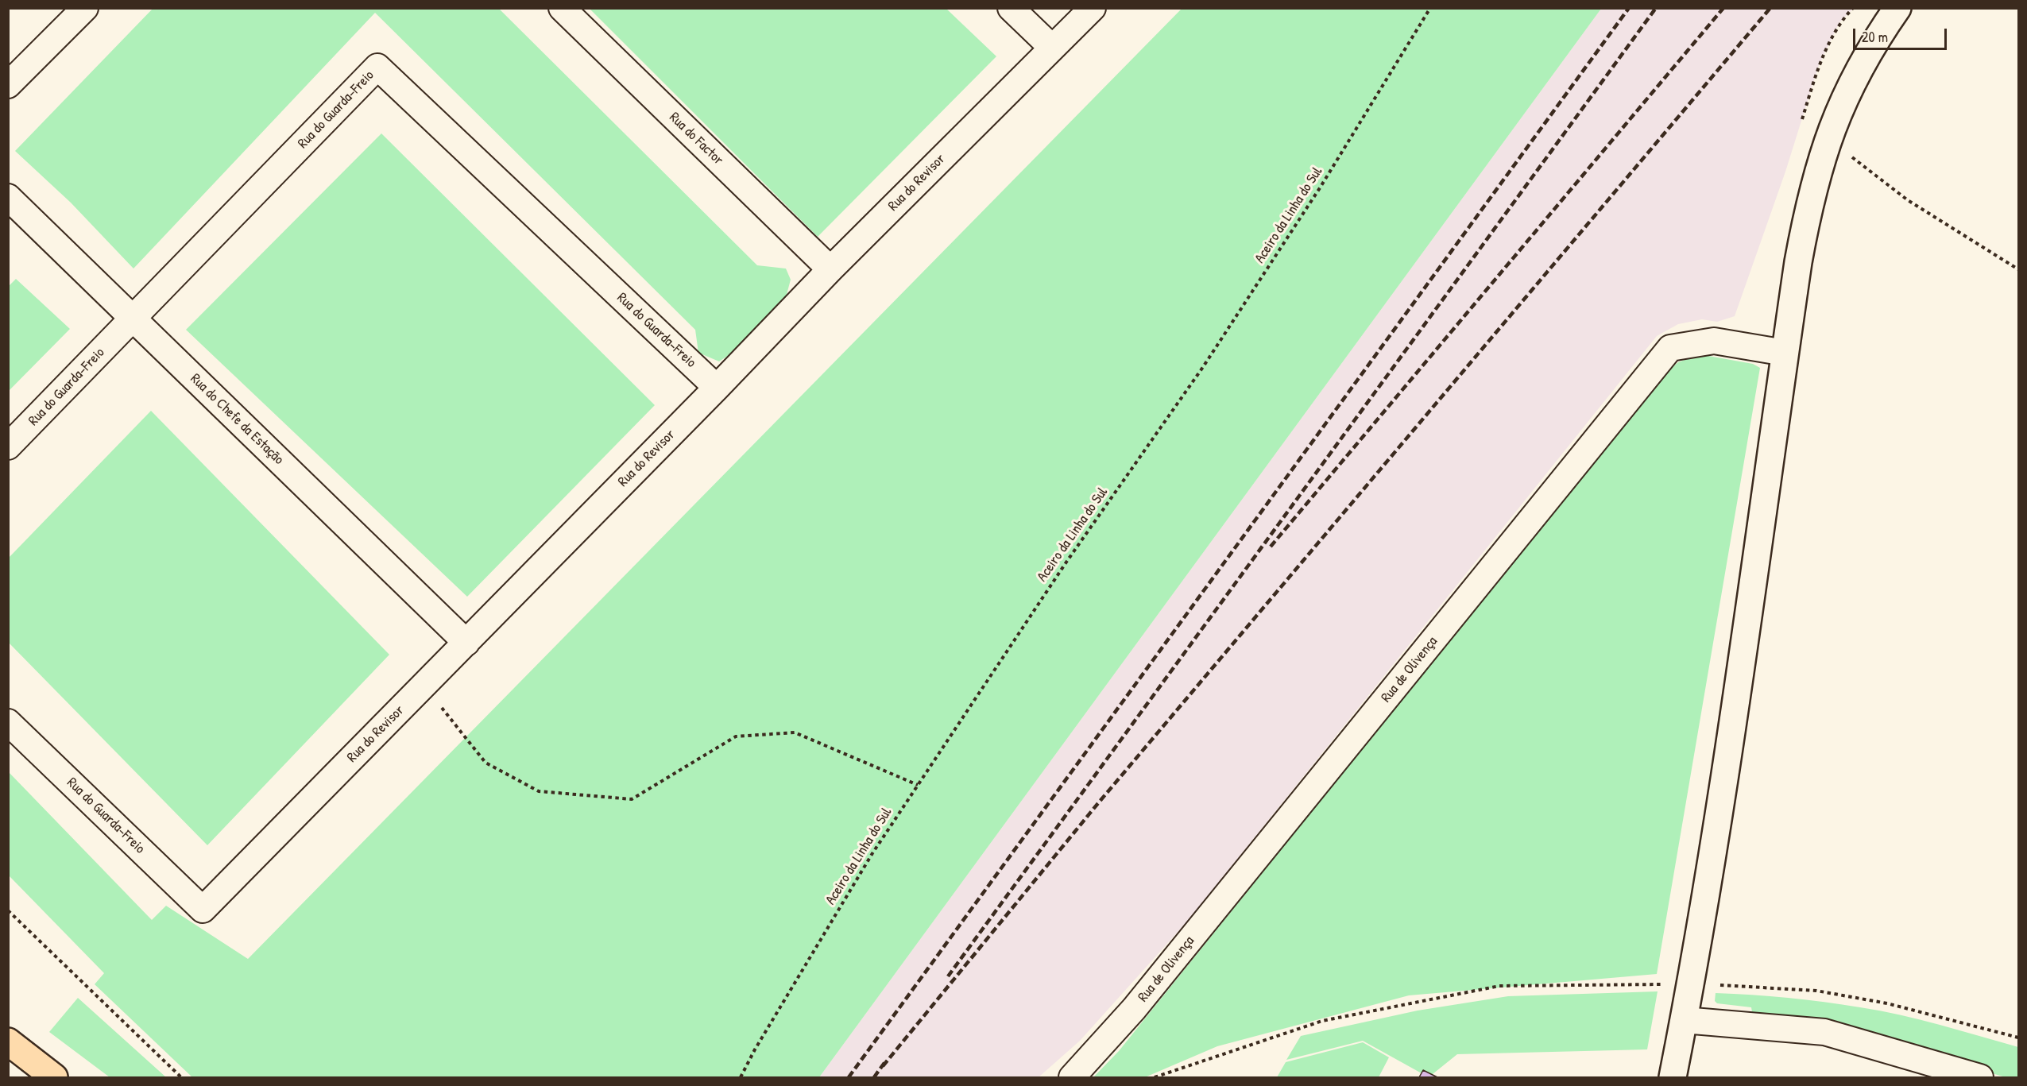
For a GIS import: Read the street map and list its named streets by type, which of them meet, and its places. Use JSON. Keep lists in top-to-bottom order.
{
  "streets": {
    "street": [
      "Rua do Guarda-Freio",
      "Rua do Factor",
      "Rua do Revisor",
      "Rua do Chefe da Estação",
      "Rua de Olivença"
    ],
    "path": ["Aceiro da Linha do Sul"]
  },
  "crossings": [
    ["Rua do Guarda-Freio", "Rua do Revisor"],
    ["Rua do Guarda-Freio", "Rua do Chefe da Estação"],
    ["Rua do Factor", "Rua do Revisor"],
    ["Rua do Revisor", "Rua do Chefe da Estação"]
  ],
  "scale_bar": "20 m"
}
